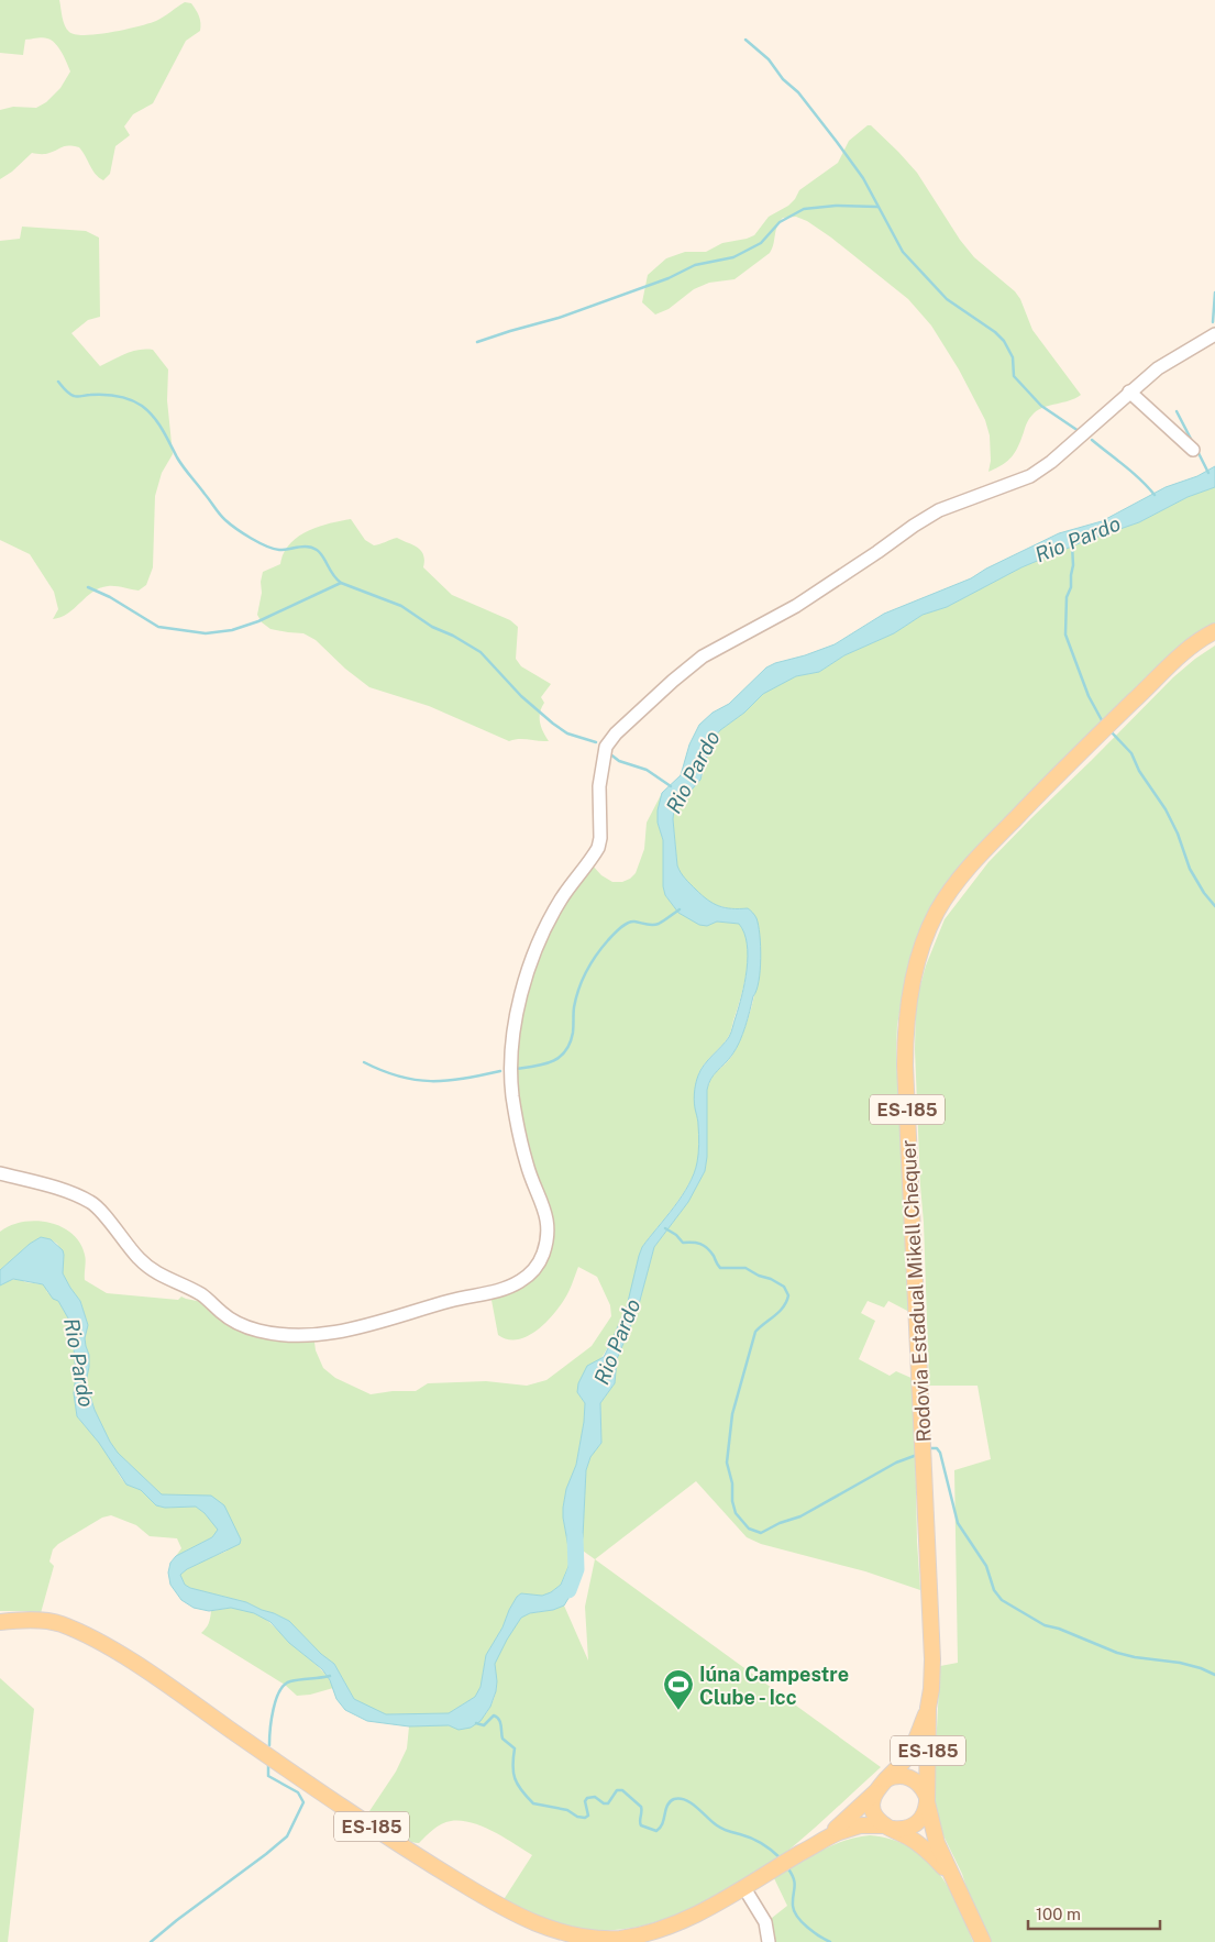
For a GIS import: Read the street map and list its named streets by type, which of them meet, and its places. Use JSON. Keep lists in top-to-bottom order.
{
  "streets": {
    "main road": ["ES-185", "Rodovia Estadual Mikell Chequer"]
  },
  "crossings": [
    ["ES-185", "Rodovia Estadual Mikell Chequer"]
  ],
  "water": ["Rio Pardo"],
  "places": {
    "sports": ["Iúna Campestre Clube - Icc"]
  },
  "scale_bar": "100 m"
}
